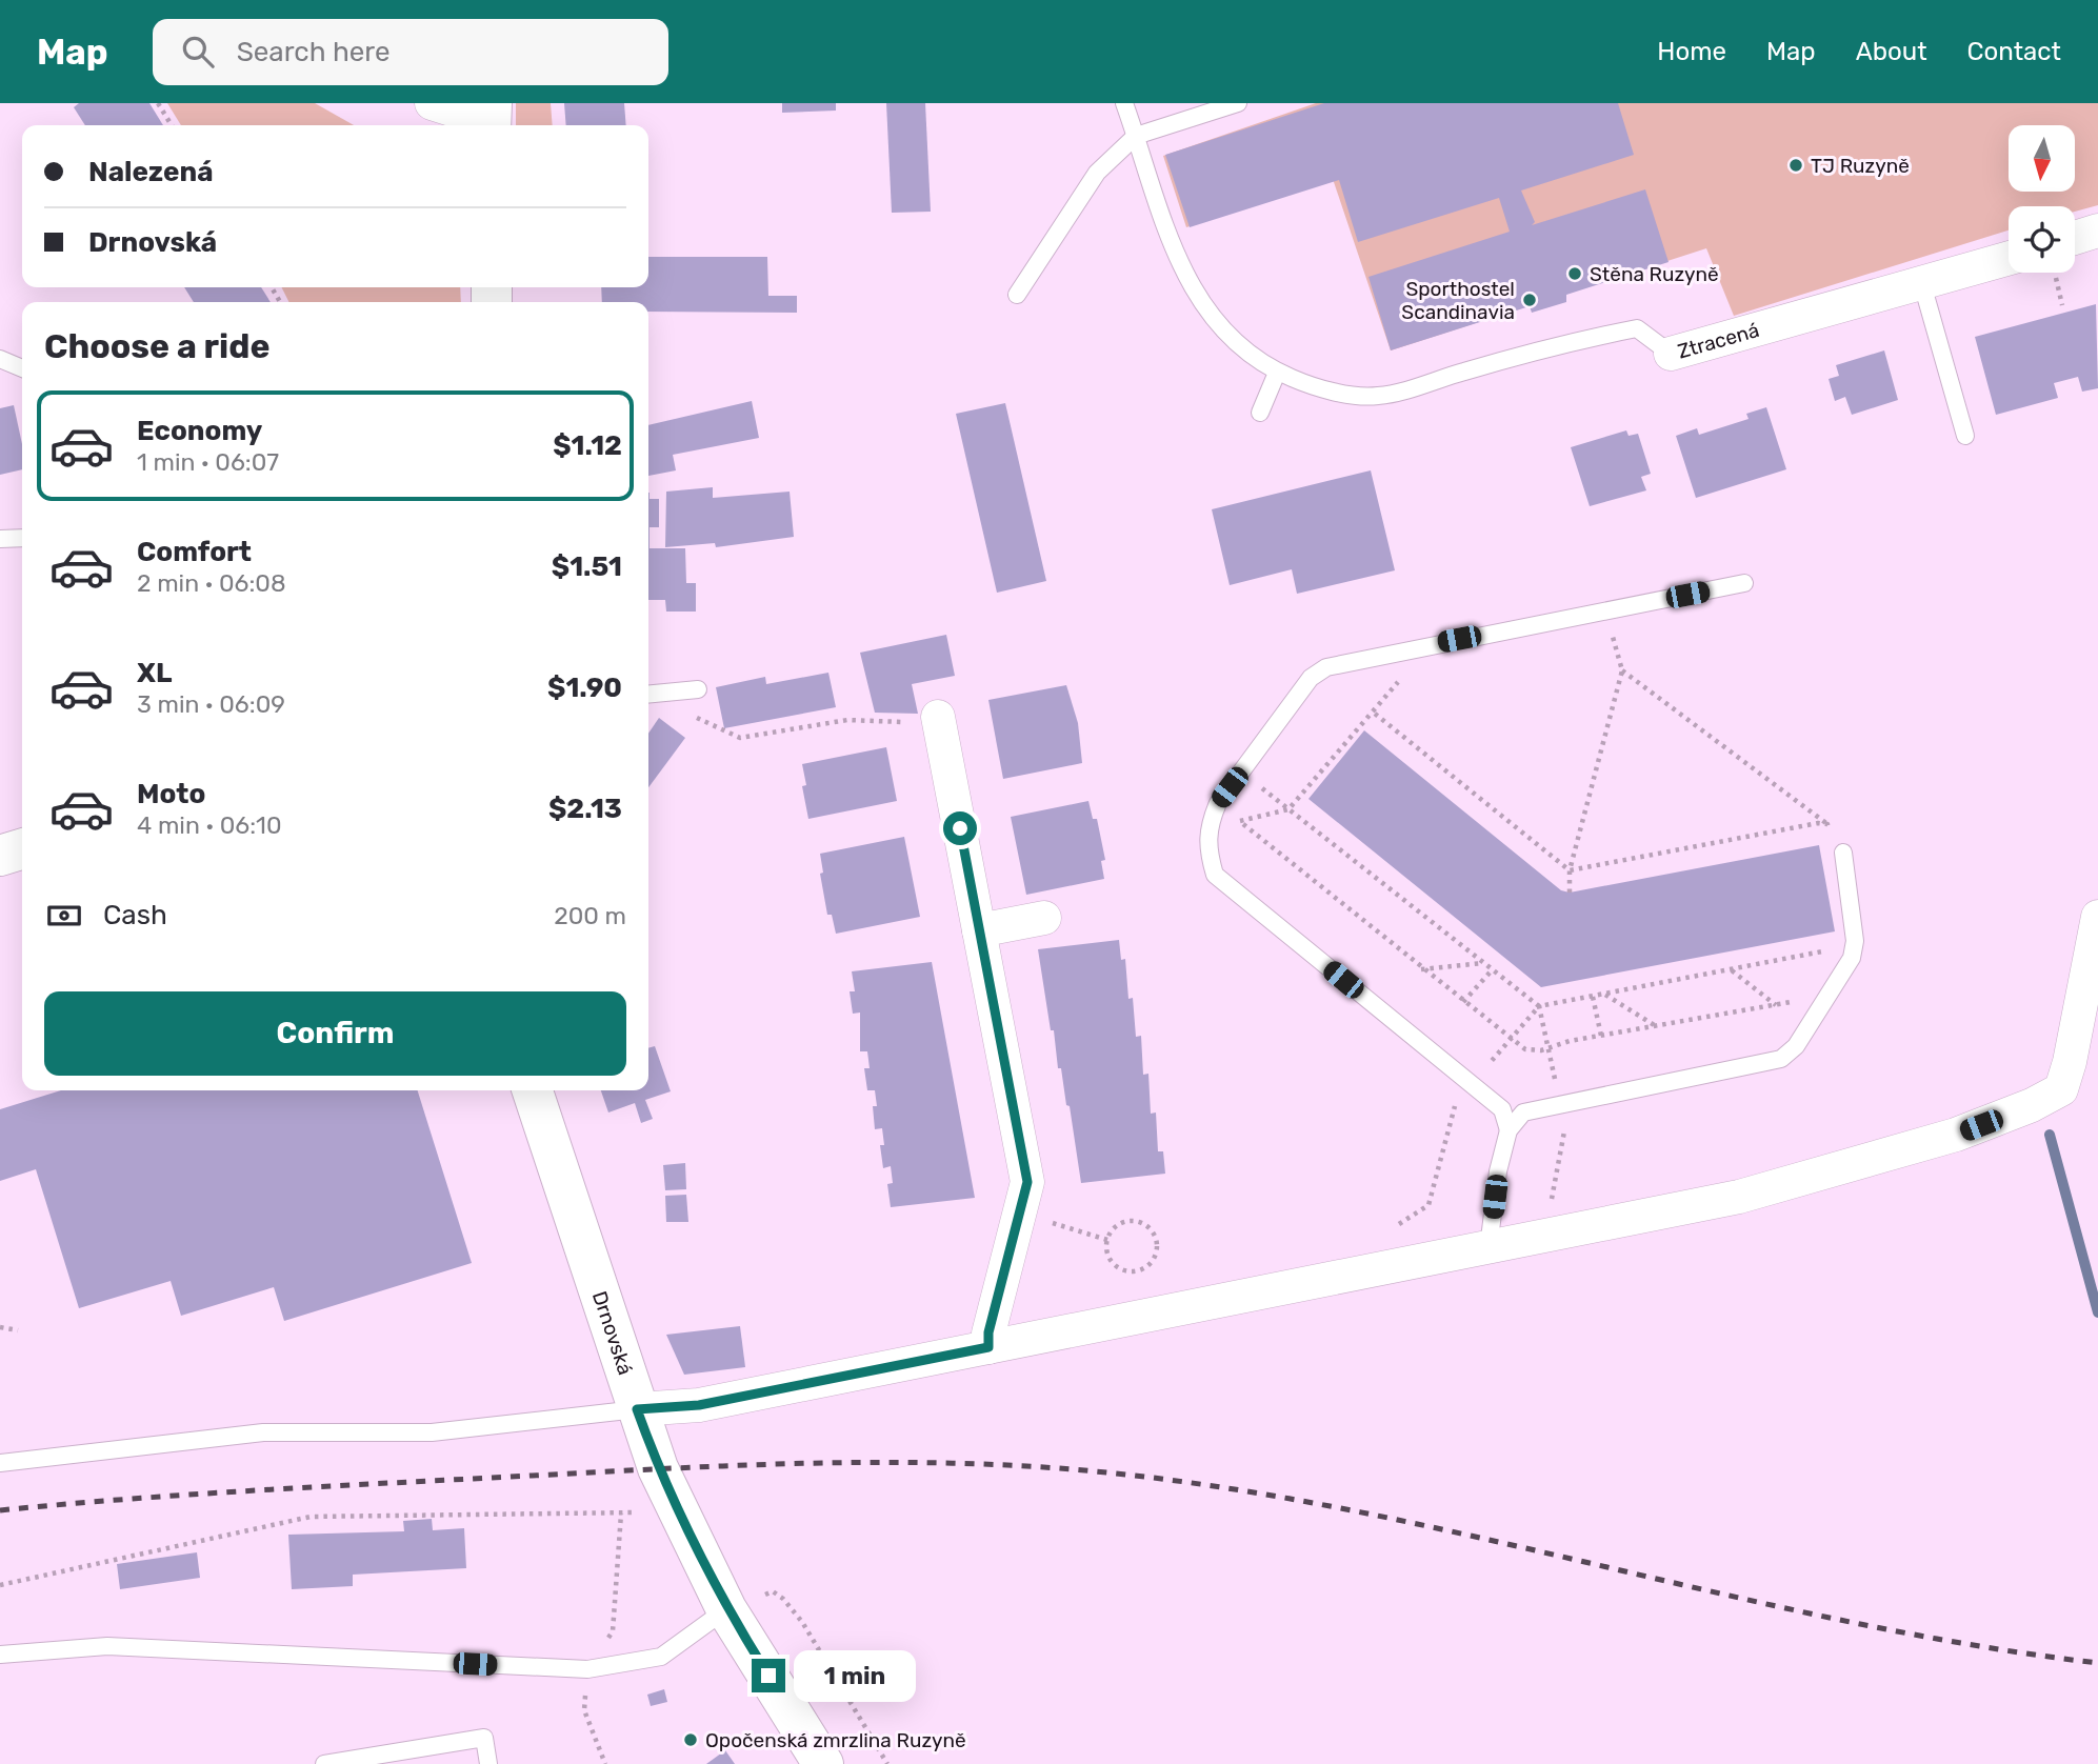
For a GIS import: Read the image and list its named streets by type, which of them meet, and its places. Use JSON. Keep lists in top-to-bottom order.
{
  "streets": {
    "main road": ["Drnovská"],
    "street": ["Ztracená"]
  },
  "places": [
    "TJ Ruzyně",
    "Stěna Ruzyně",
    "Sporthostel Scandinavia",
    "Opočenská zmrzlina Ruzyně"
  ],
  "north": "bottom",
  "page": {
    "header": "Map",
    "search": "Search here",
    "nav": [
      "Home",
      "Map",
      "About",
      "Contact"
    ],
    "banner": ["Nalezená", "Drnovská"],
    "heading": "Choose a ride",
    "list": [
      {
        "name": "Economy",
        "note": "1 min · 06:07",
        "value": "$1.12"
      },
      {
        "name": "Comfort",
        "note": "2 min · 06:08",
        "value": "$1.51"
      },
      {
        "name": "XL",
        "note": "3 min · 06:09",
        "value": "$1.90"
      },
      {
        "name": "Moto",
        "note": "4 min · 06:10",
        "value": "$2.13"
      }
    ],
    "pay": ["Cash", "200 m"],
    "buttons": "Confirm",
    "bubble": "1 min"
  }
}
